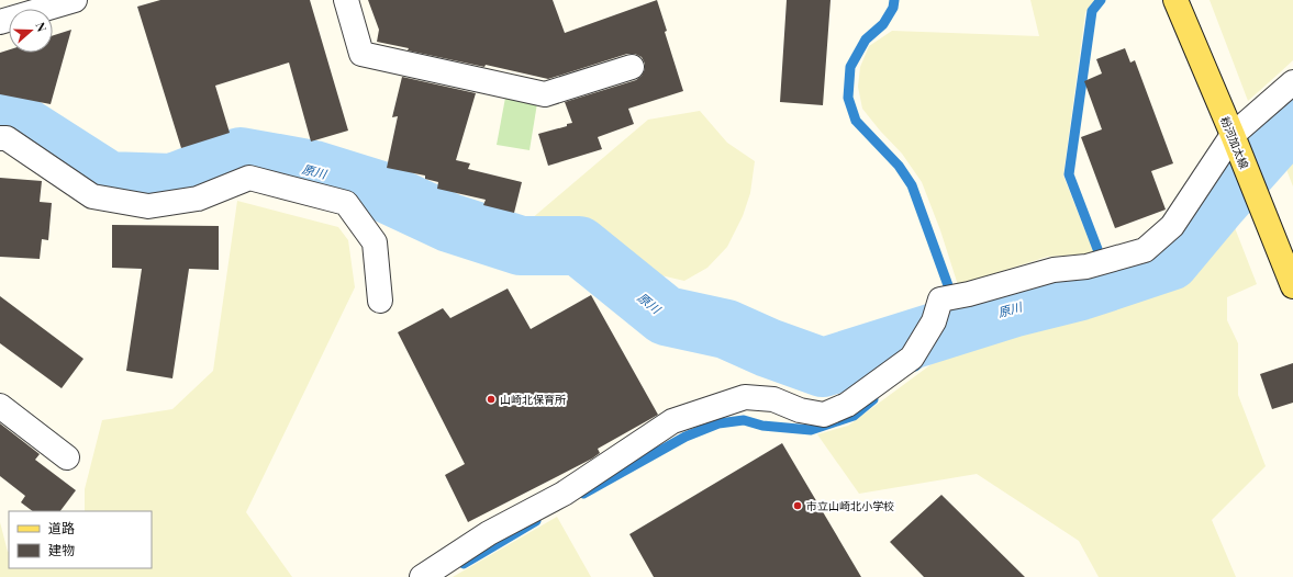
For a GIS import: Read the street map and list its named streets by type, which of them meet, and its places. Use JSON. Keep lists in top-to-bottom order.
{
  "streets": {
    "main road": ["粉河加太線"]
  },
  "water": ["原川"],
  "places": ["山崎北保育所", "市立山崎北小学校"],
  "legend": ["道路", "建物"],
  "north": "right"
}
